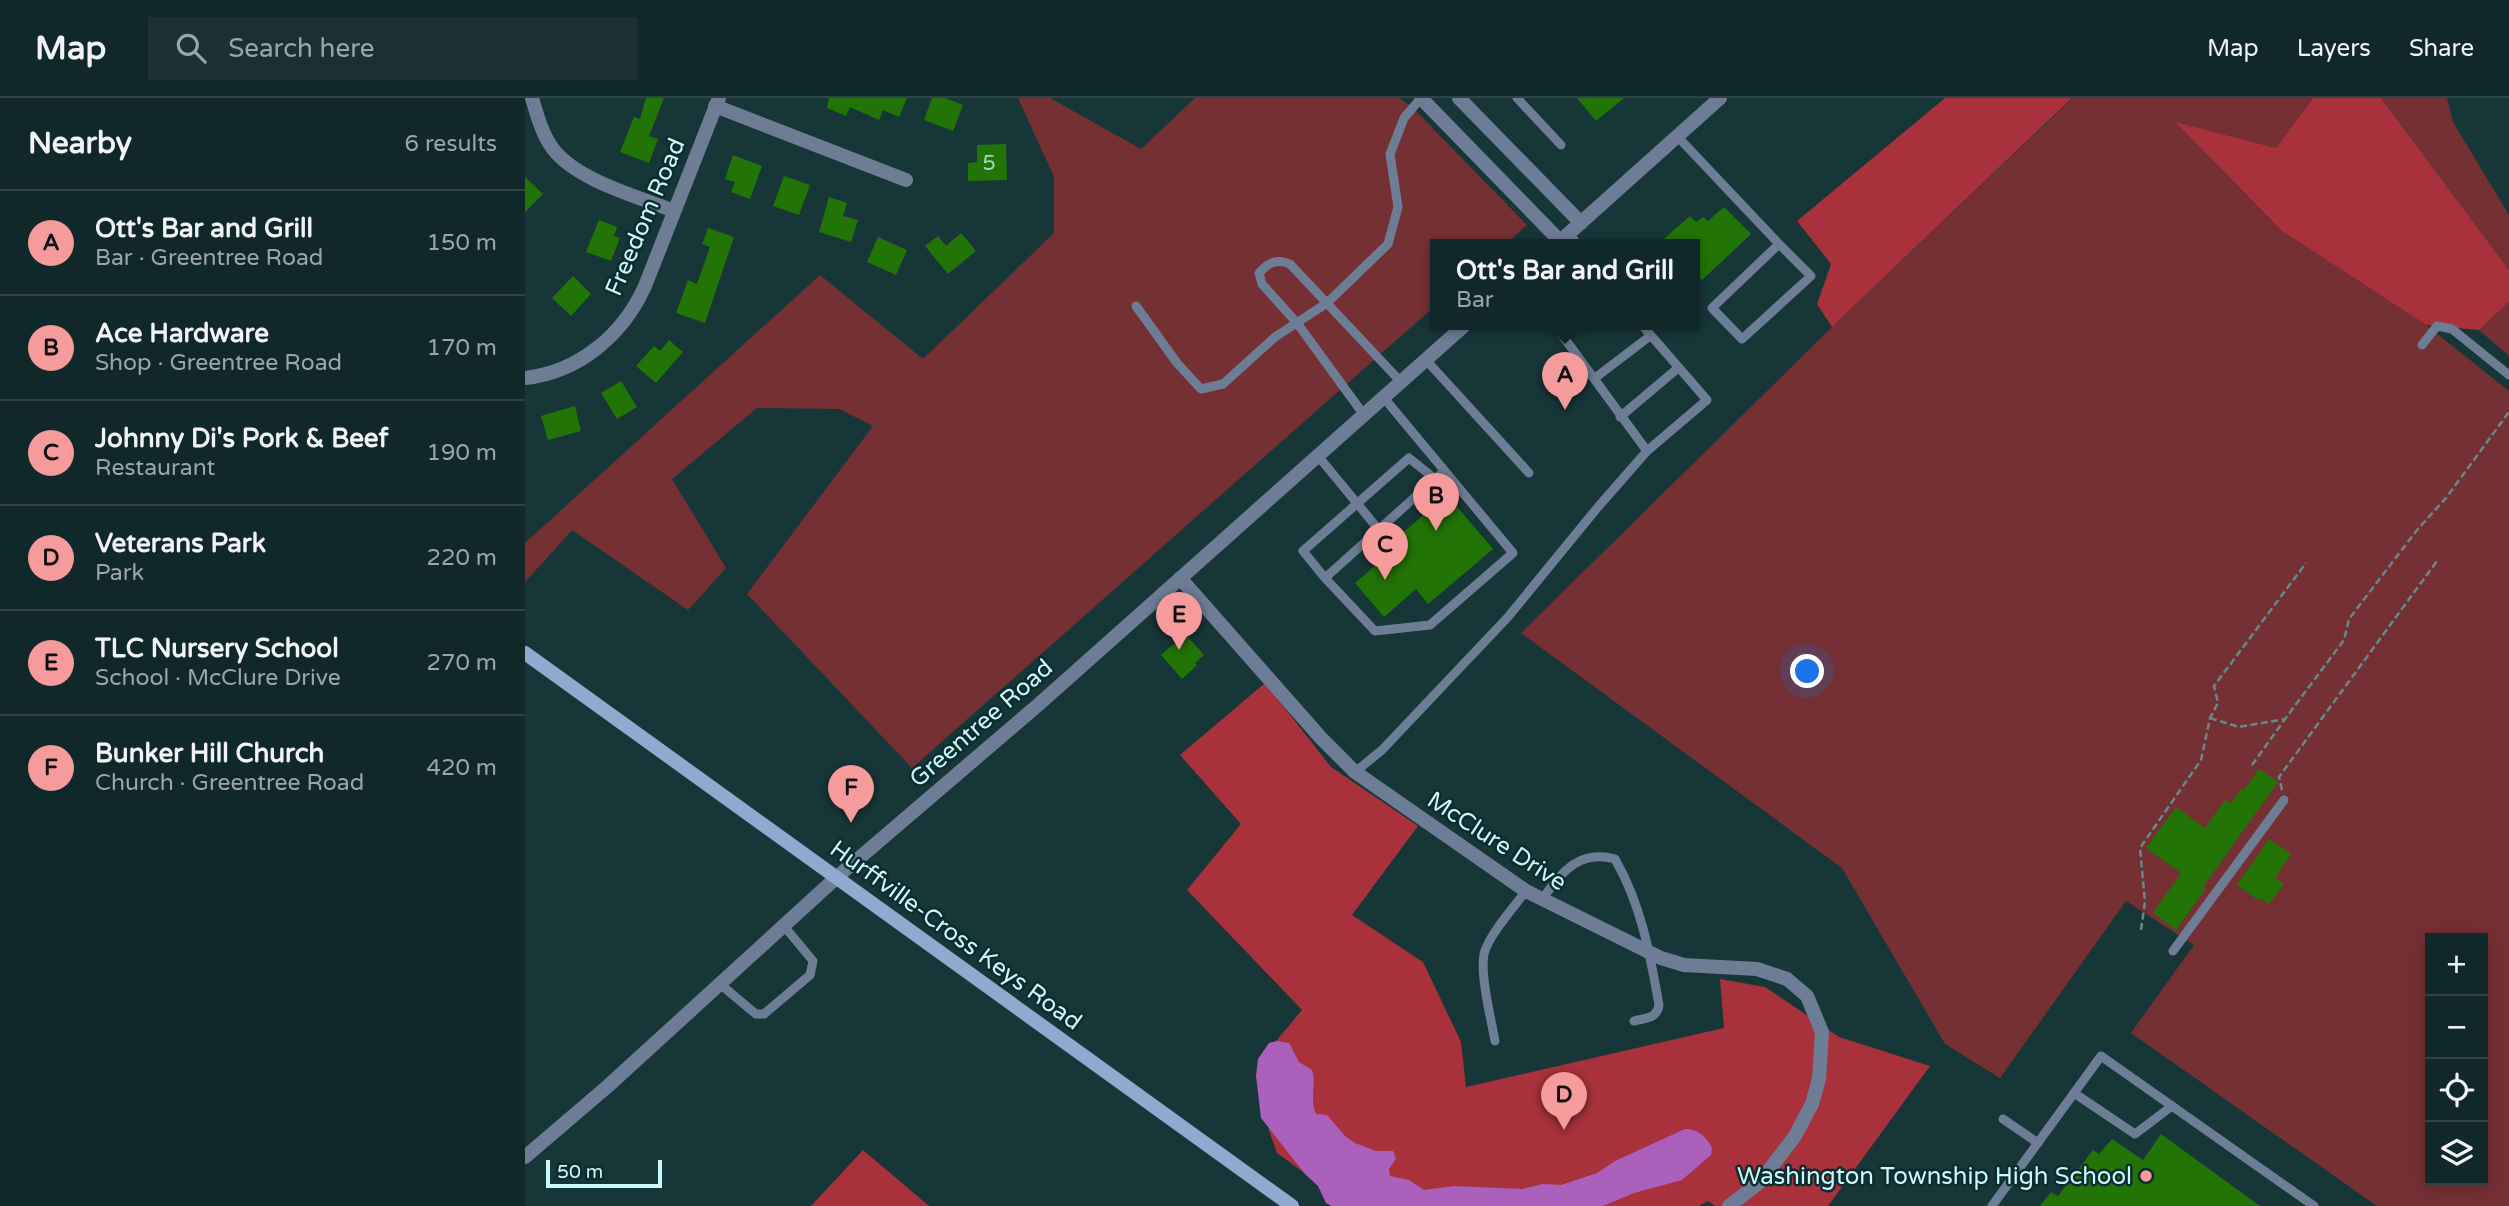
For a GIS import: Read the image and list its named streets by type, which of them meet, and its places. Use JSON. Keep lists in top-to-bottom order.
{
  "streets": {
    "main road": ["Hurffville-Cross Keys Road"],
    "street": ["Freedom Road", "Greentree Road", "McClure Drive"]
  },
  "crossings": [
    ["Greentree Road", "McClure Drive"],
    ["Greentree Road", "Hurffville-Cross Keys Road"]
  ],
  "places": ["Washington Township High School"],
  "house_numbers": ["5"],
  "scale_bar": "50 m",
  "page": {
    "header": "Map",
    "search": "Search here",
    "nav": ["Map", "Layers", "Share"],
    "heading": ["Nearby", "6 results"],
    "list": [
      {
        "mark": "A",
        "name": "Ott's Bar and Grill",
        "note": "Bar · Greentree Road",
        "value": "150 m"
      },
      {
        "mark": "B",
        "name": "Ace Hardware",
        "note": "Shop · Greentree Road",
        "value": "170 m"
      },
      {
        "mark": "C",
        "name": "Johnny Di's Pork & Beef",
        "note": "Restaurant",
        "value": "190 m"
      },
      {
        "mark": "D",
        "name": "Veterans Park",
        "note": "Park",
        "value": "220 m"
      },
      {
        "mark": "E",
        "name": "TLC Nursery School",
        "note": "School · McClure Drive",
        "value": "270 m"
      },
      {
        "mark": "F",
        "name": "Bunker Hill Church",
        "note": "Church · Greentree Road",
        "value": "420 m"
      }
    ],
    "popup": ["Ott's Bar and Grill", "Bar"],
    "pins": [
      "A",
      "B",
      "C",
      "E",
      "F",
      "D"
    ],
    "map_buttons": ["+", "−"],
    "scale": "50 m"
  }
}
